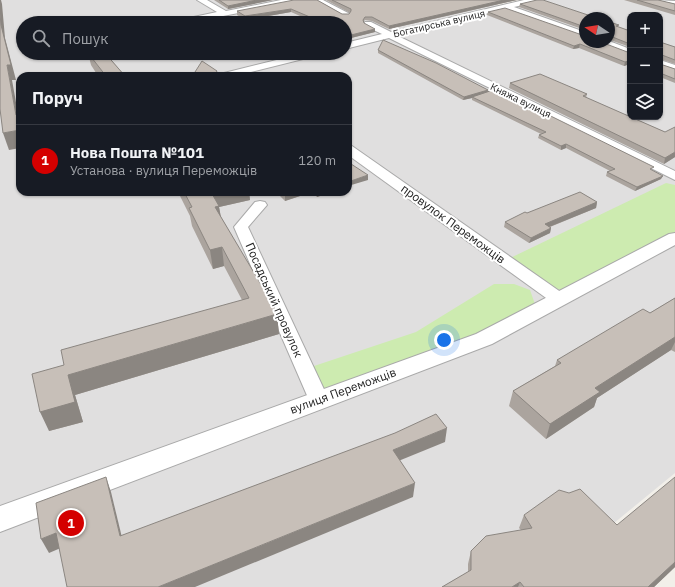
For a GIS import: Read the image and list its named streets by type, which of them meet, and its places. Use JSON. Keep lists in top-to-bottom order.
{
  "streets": {
    "street": [
      "Богатирська вулиця",
      "Княжа вулиця",
      "провулок Переможців",
      "Посадський провулок",
      "вулиця Переможців"
    ]
  },
  "crossings": [
    ["Богатирська вулиця", "Княжа вулиця"],
    ["провулок Переможців", "вулиця Переможців"],
    ["Посадський провулок", "вулиця Переможців"]
  ],
  "north": "left",
  "page": {
    "map_buttons": ["+", "−"],
    "search": "Пошук",
    "heading": "Поруч",
    "list": [
      {
        "mark": "1",
        "name": "Нова Пошта №101",
        "note": "Установа · вулиця Переможців",
        "value": "120 m"
      }
    ],
    "pins": "1"
  }
}
